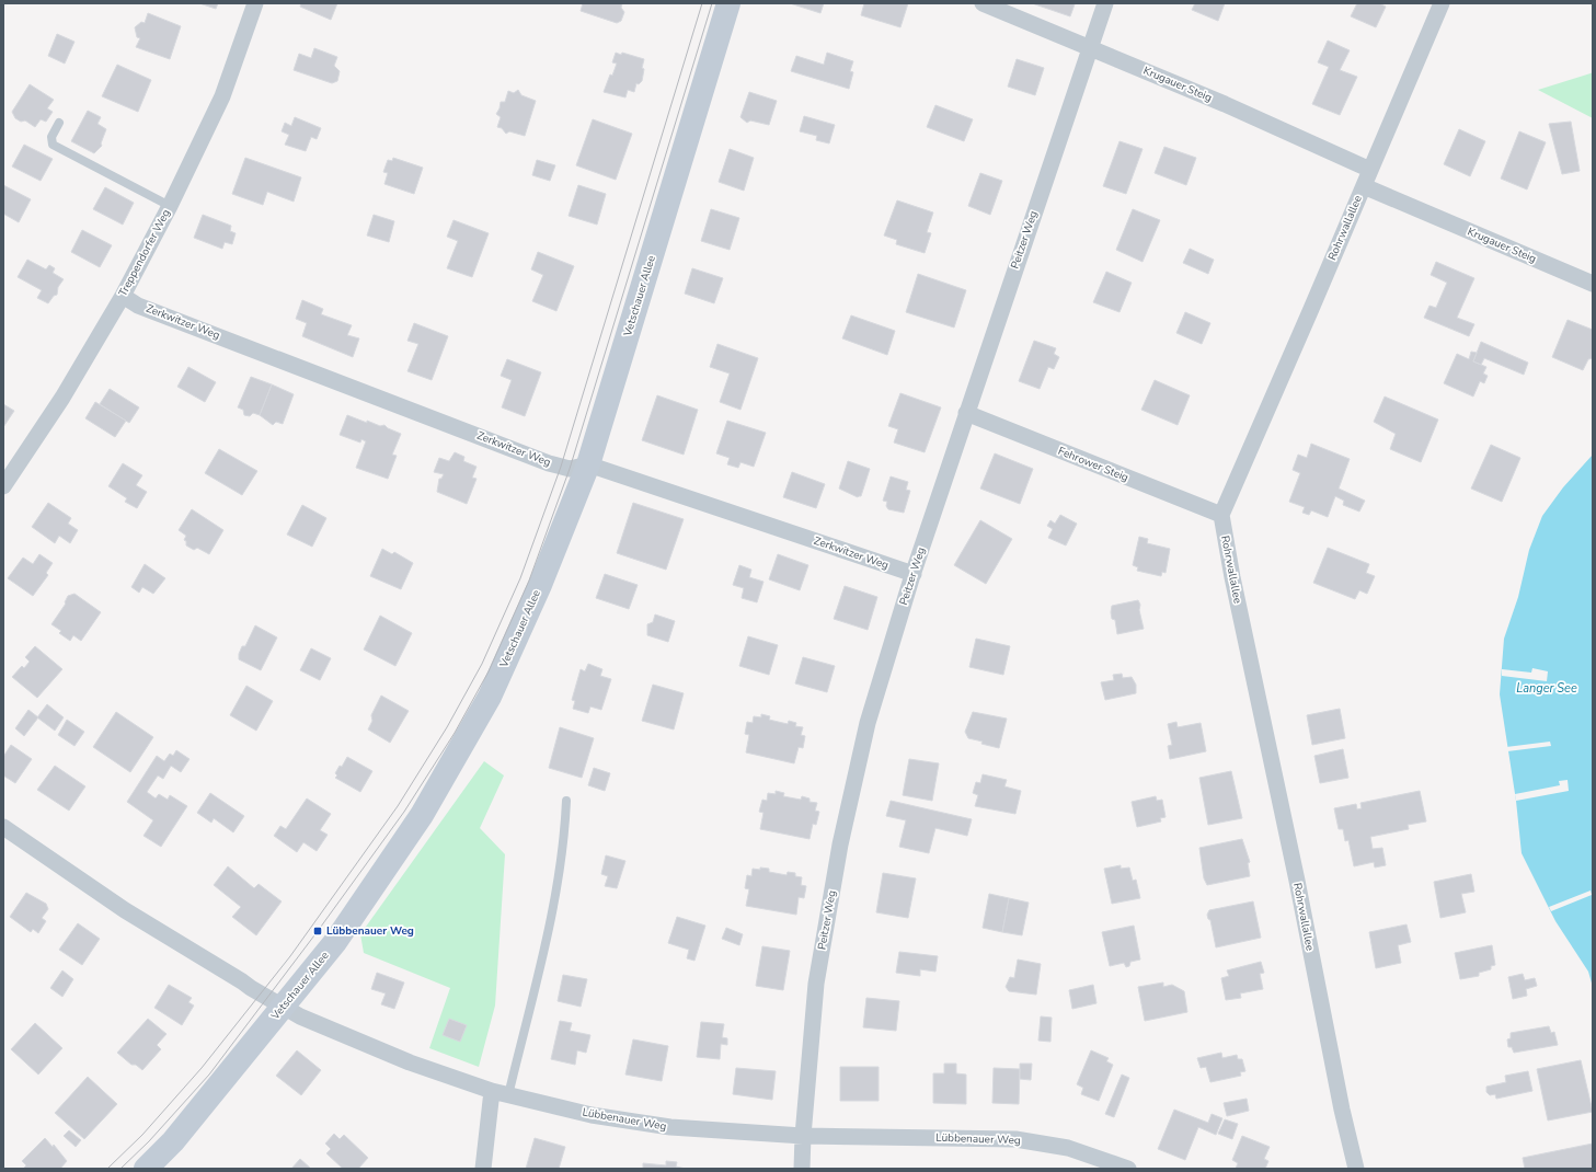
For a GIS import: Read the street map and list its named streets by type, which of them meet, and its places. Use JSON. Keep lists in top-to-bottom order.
{
  "streets": {
    "street": [
      "Krugauer Steig",
      "Rohrwallallee",
      "Peitzer Weg",
      "Treppendorfer Weg",
      "Vetschauer Allee",
      "Zerkwitzer Weg",
      "Fehrower Steig",
      "Lübbenauer Weg"
    ]
  },
  "crossings": [
    ["Krugauer Steig", "Rohrwallallee"],
    ["Krugauer Steig", "Peitzer Weg"],
    ["Rohrwallallee", "Fehrower Steig"],
    ["Peitzer Weg", "Zerkwitzer Weg"],
    ["Peitzer Weg", "Fehrower Steig"],
    ["Peitzer Weg", "Lübbenauer Weg"],
    ["Treppendorfer Weg", "Zerkwitzer Weg"],
    ["Vetschauer Allee", "Zerkwitzer Weg"],
    ["Vetschauer Allee", "Lübbenauer Weg"]
  ],
  "water": ["Langer See"],
  "places": {
    "transit": ["Lübbenauer Weg"]
  }
}
